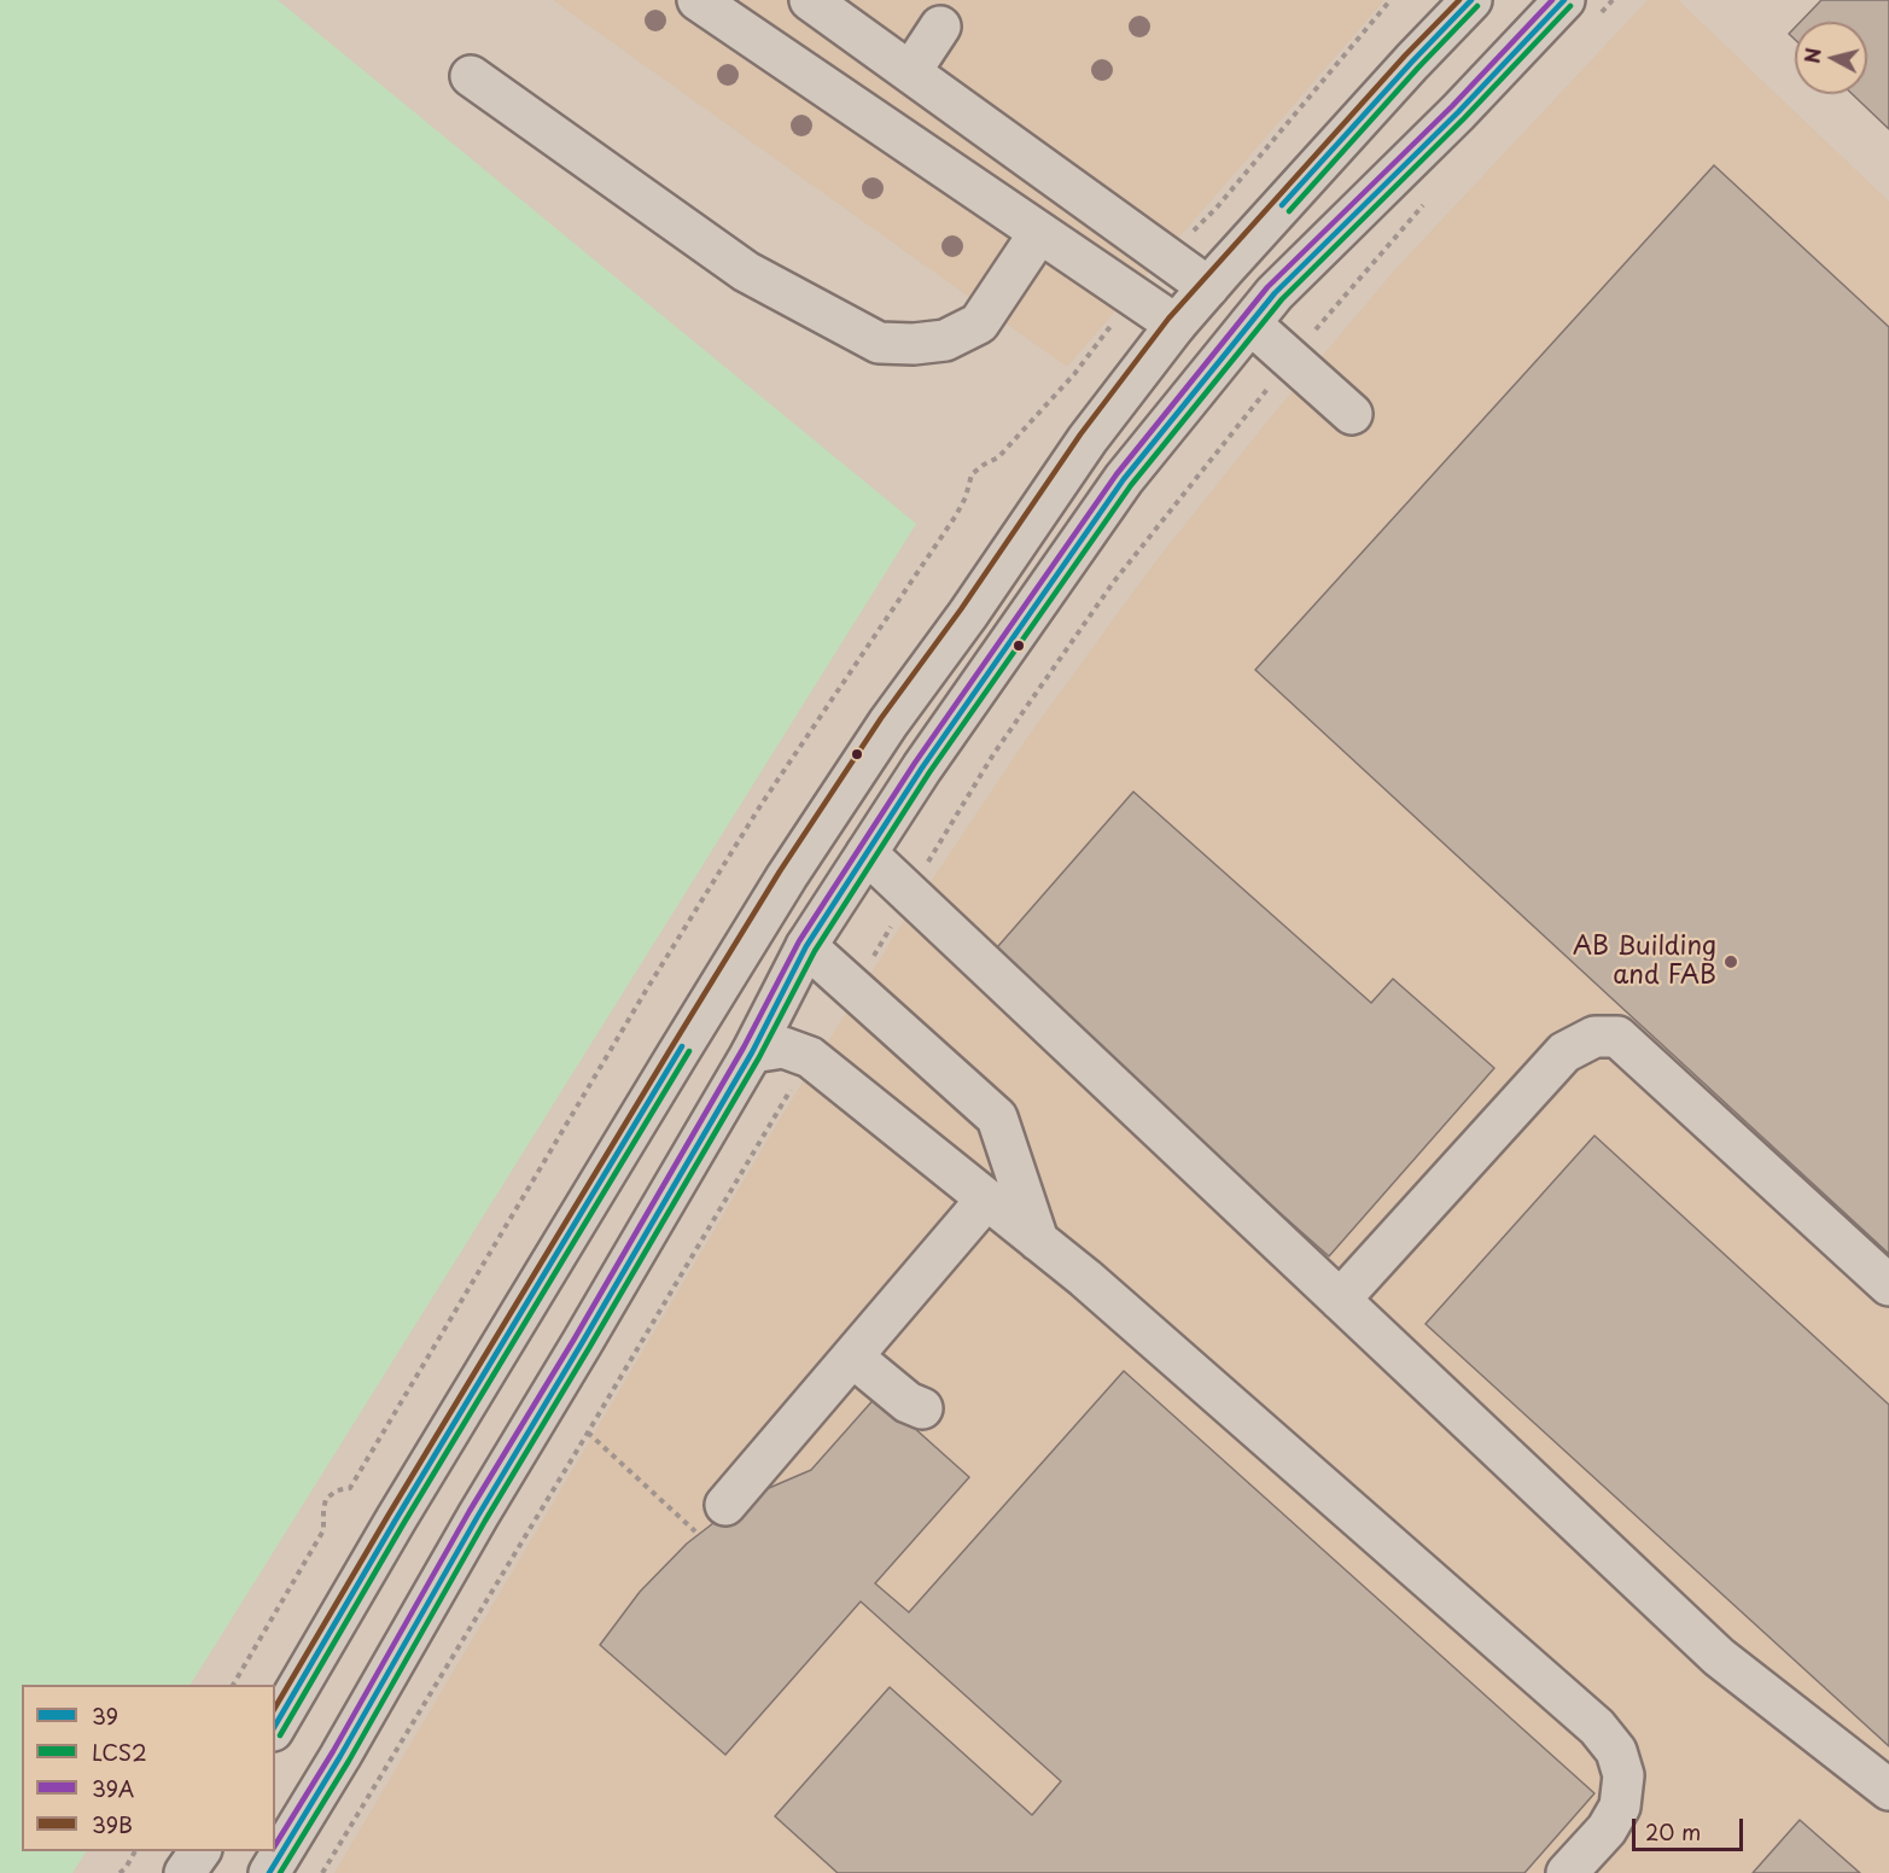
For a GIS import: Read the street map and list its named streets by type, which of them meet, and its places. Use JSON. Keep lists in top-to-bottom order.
{
  "places": ["AB Building and FAB"],
  "lines": [
    "transit line 39",
    "transit line 39A",
    "transit line 39B",
    "transit line LCS2"
  ],
  "legend": [
    "39",
    "LCS2",
    "39A",
    "39B"
  ],
  "scale_bar": "20 m",
  "north": "left"
}
